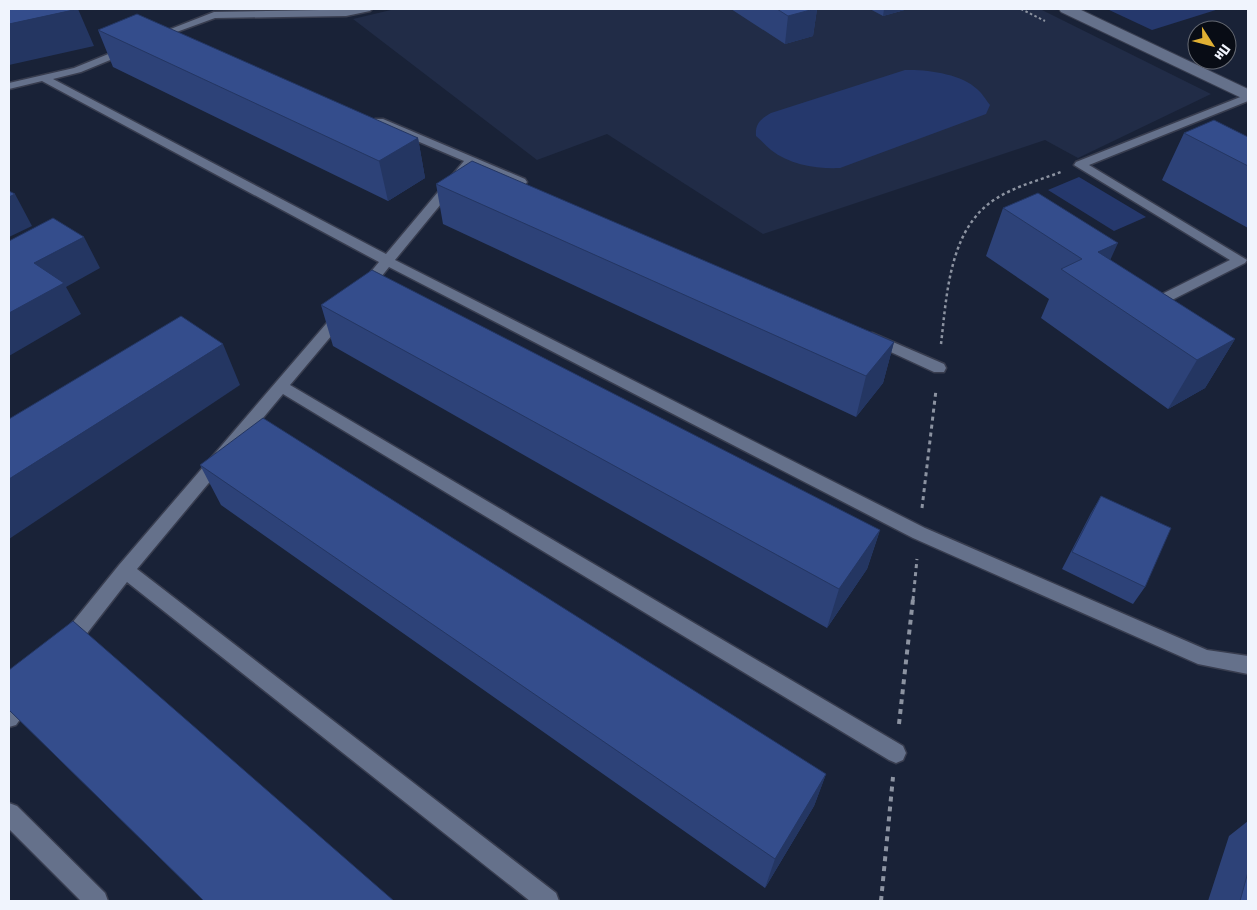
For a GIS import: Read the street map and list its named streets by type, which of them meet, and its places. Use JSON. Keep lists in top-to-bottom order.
{
  "north": "bottom right"
}
